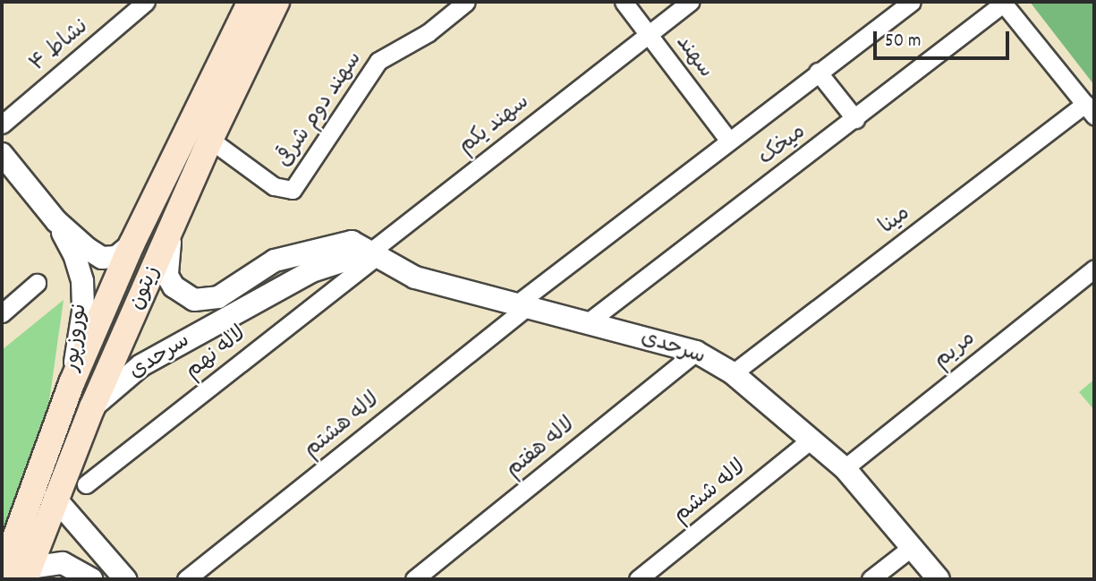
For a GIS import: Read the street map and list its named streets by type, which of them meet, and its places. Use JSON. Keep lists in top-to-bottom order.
{
  "streets": {
    "main road": ["زیتون"],
    "street": [
      "نشاط ۴",
      "سهند",
      "سهند دوم شرقی",
      "سهند يكم",
      "میخک",
      "مینا",
      "نوروزپور",
      "سرحدی",
      "مریم",
      "لاله نهم",
      "لاله هشتم",
      "لاله هفتم",
      "لاله ششم"
    ]
  },
  "crossings": [
    ["سهند", "سهند يكم"],
    ["سهند", "میخک"],
    ["سهند دوم شرقی", "زیتون"],
    ["سهند يكم", "سرحدی"],
    ["سهند يكم", "لاله نهم"],
    ["میخک", "سرحدی"],
    ["میخک", "لاله هشتم"],
    ["مینا", "سرحدی"],
    ["زیتون", "نوروزپور"],
    ["زیتون", "سرحدی"],
    ["سرحدی", "مریم"],
    ["سرحدی", "لاله نهم"],
    ["سرحدی", "لاله هشتم"],
    ["سرحدی", "لاله هفتم"],
    ["سرحدی", "لاله ششم"]
  ],
  "scale_bar": "50 m"
}
